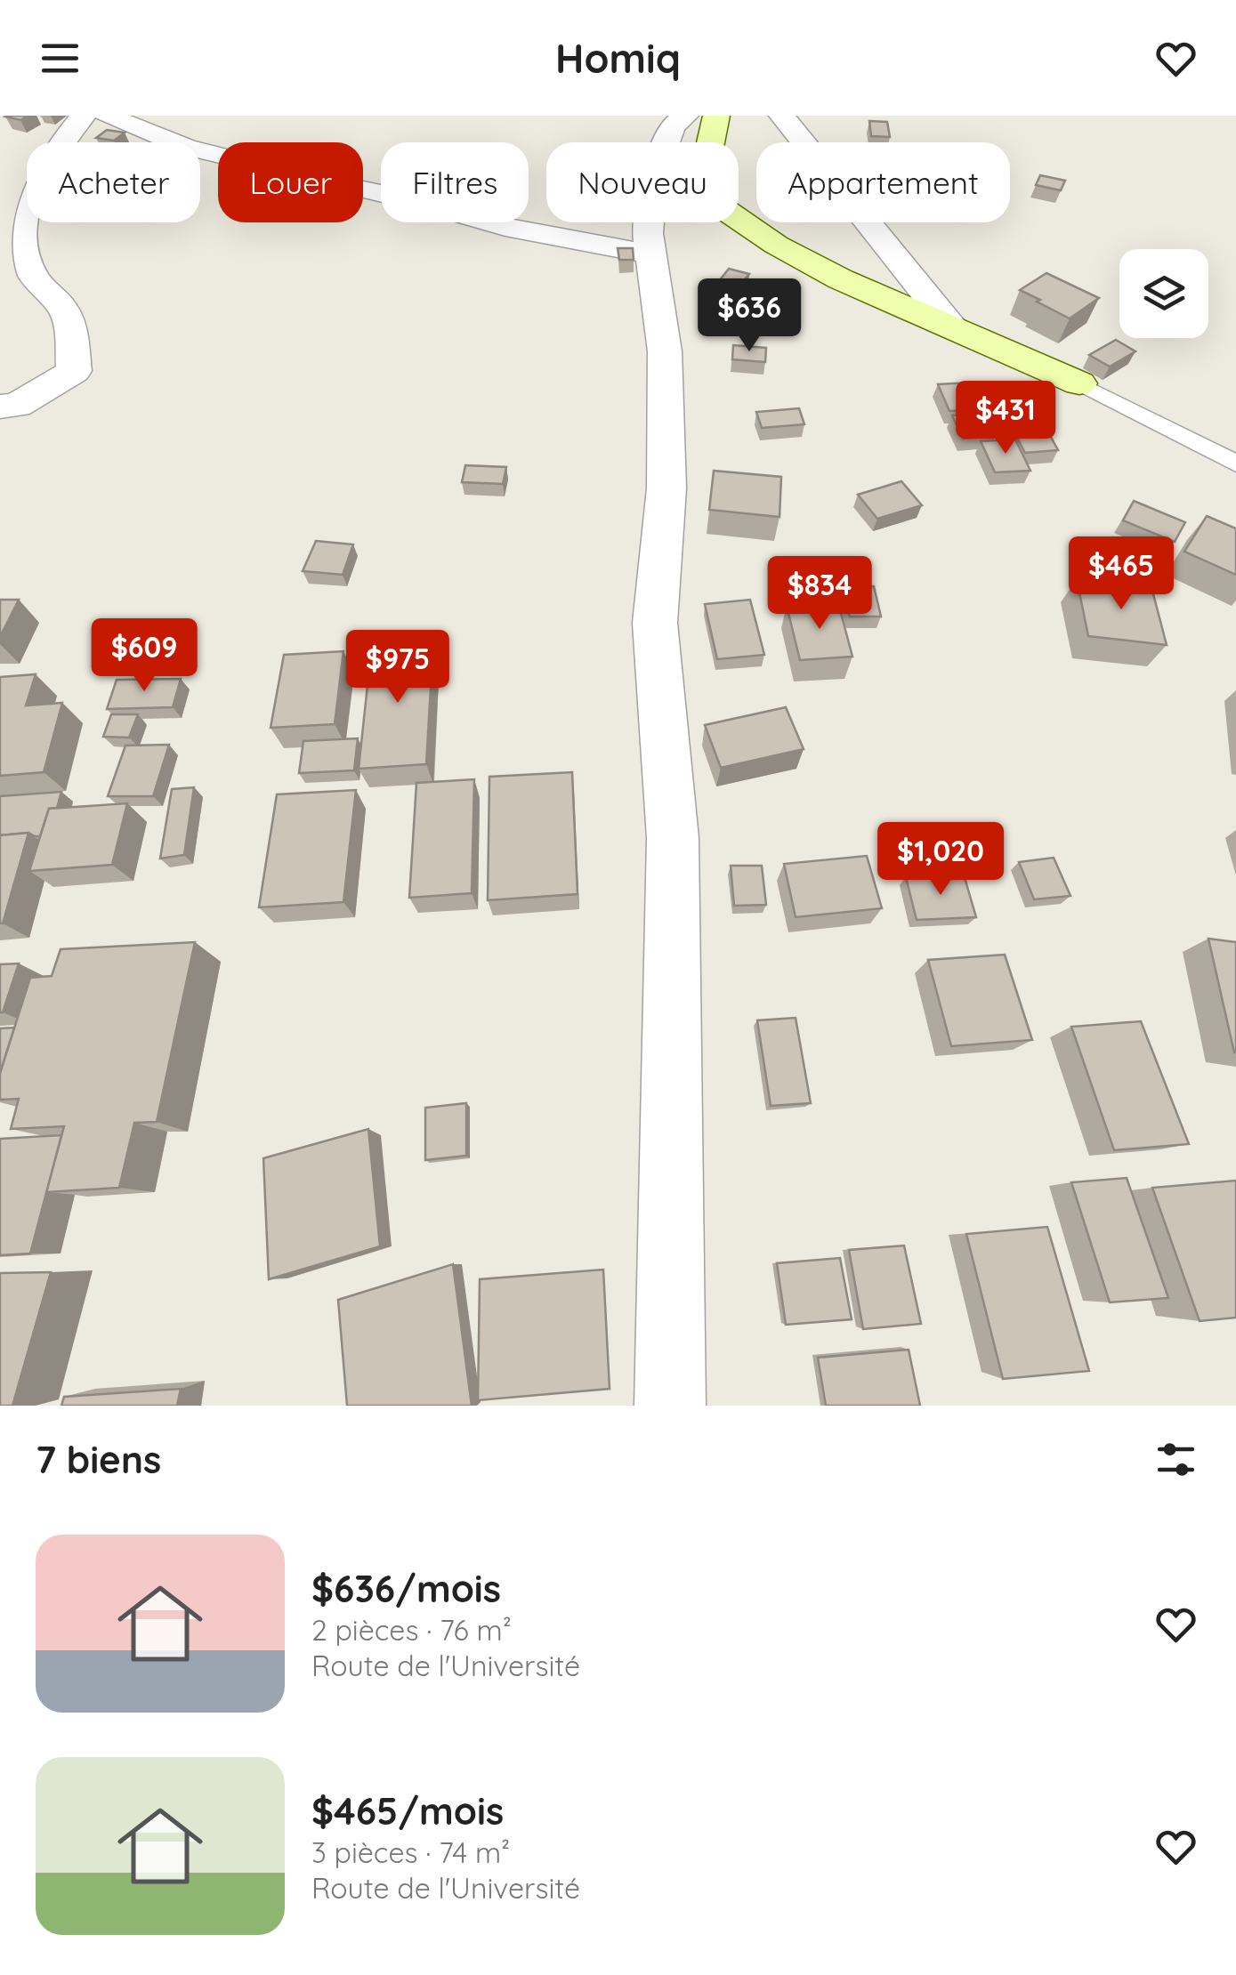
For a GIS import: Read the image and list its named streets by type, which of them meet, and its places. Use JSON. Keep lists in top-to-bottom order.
{
  "page": {
    "header": "Homiq",
    "chip": [
      "Acheter",
      "Louer",
      "Filtres",
      "Nouveau",
      "Appartement"
    ],
    "price": [
      "$636",
      "$431",
      "$465",
      "$834",
      "$609",
      "$975",
      "$1,020"
    ],
    "heading": "7 biens",
    "list": [
      {
        "name": "$636/mois",
        "note": "2 pièces · 76 m² · Route de l'Université"
      },
      {
        "name": "$465/mois",
        "note": "3 pièces · 74 m² · Route de l'Université"
      }
    ]
  }
}
